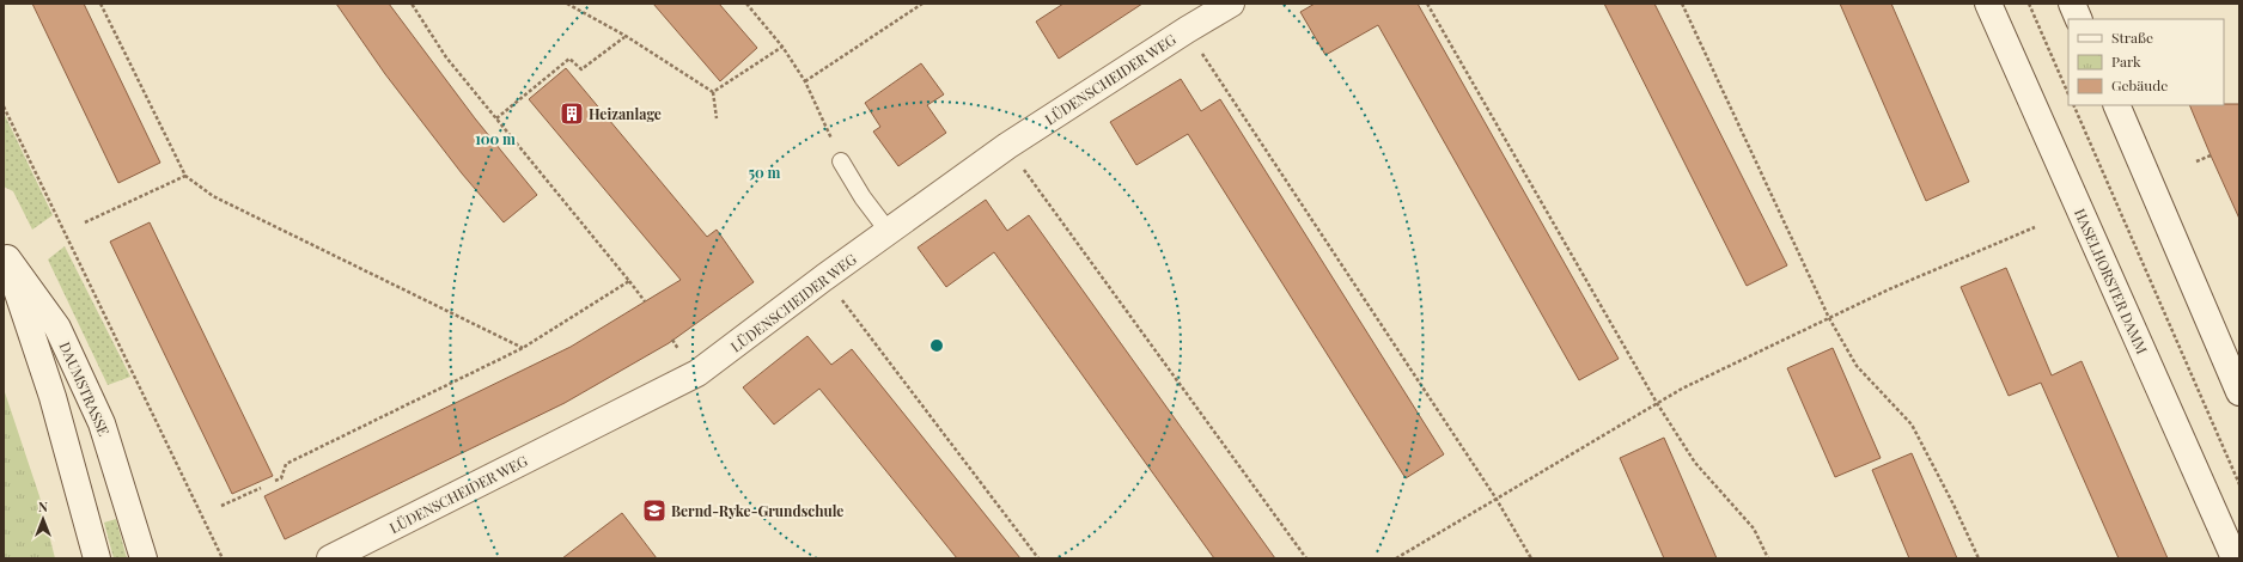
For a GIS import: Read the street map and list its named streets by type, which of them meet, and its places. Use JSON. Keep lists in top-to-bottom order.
{
  "streets": {
    "street": ["LÜDENSCHEIDER WEG", "HASELHORSTER DAMM", "DAUMSTRASSE"]
  },
  "places": {
    "building": ["Heizanlage"],
    "school or university": ["Bernd-Ryke-Grundschule"]
  },
  "legend": ["Straße", "Park", "Gebäude"],
  "north": "top",
  "rings": ["100 m", "50 m"]
}
